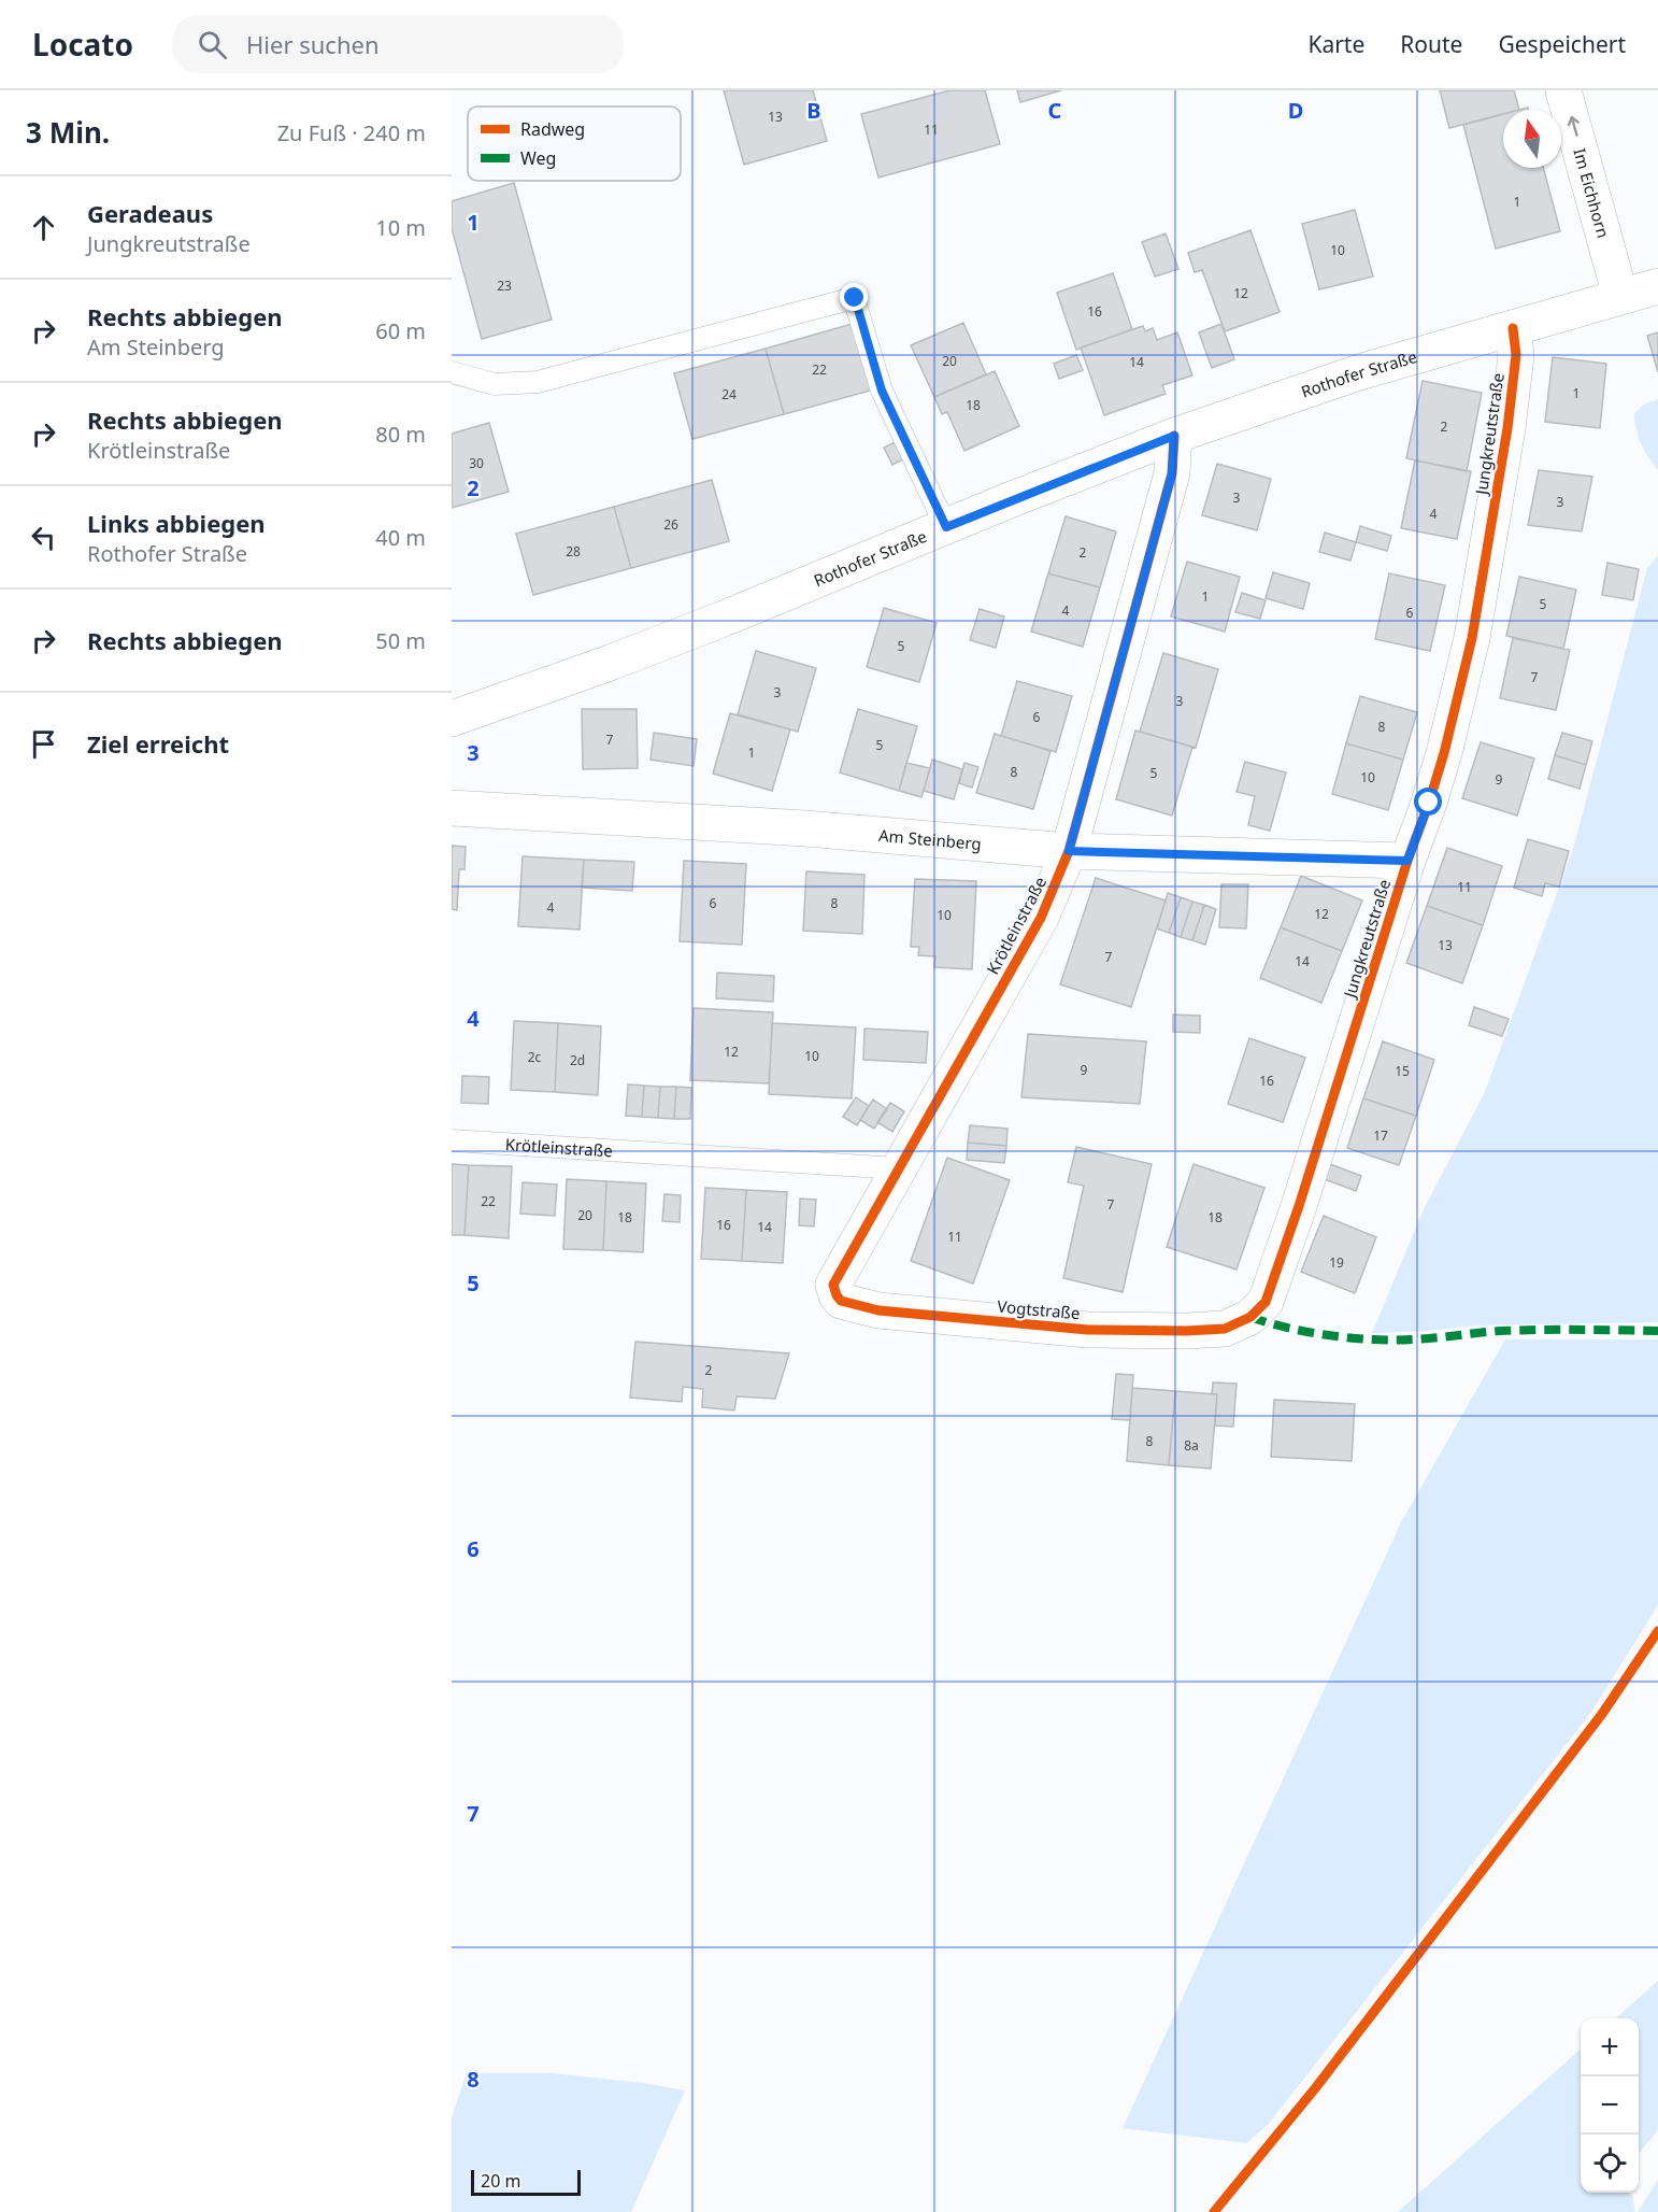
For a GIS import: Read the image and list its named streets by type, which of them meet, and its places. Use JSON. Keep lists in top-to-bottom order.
{
  "streets": {
    "street": [
      "Im Eichhorn",
      "Rothofer Straße",
      "Jungkreutstraße",
      "Am Steinberg",
      "Krötleinstraße",
      "Vogtstraße"
    ]
  },
  "crossings": [
    ["Im Eichhorn", "Rothofer Straße"],
    ["Rothofer Straße", "Jungkreutstraße"],
    ["Rothofer Straße", "Krötleinstraße"],
    ["Jungkreutstraße", "Am Steinberg"],
    ["Jungkreutstraße", "Vogtstraße"],
    ["Am Steinberg", "Krötleinstraße"],
    ["Krötleinstraße", "Vogtstraße"]
  ],
  "one_way": ["Im Eichhorn"],
  "house_numbers": [
    "13",
    "11",
    "1",
    "10",
    "23",
    "12",
    "16",
    "20",
    "14",
    "22",
    "1",
    "24",
    "18",
    "2",
    "30",
    "3",
    "3",
    "4",
    "26",
    "28",
    "2",
    "1",
    "5",
    "4",
    "6",
    "5",
    "7",
    "3",
    "3",
    "6",
    "8",
    "7",
    "5",
    "1",
    "8",
    "5",
    "10",
    "9",
    "11",
    "6",
    "8",
    "4",
    "12",
    "10",
    "13",
    "7",
    "14",
    "12",
    "10",
    "2c",
    "2d",
    "9",
    "15",
    "16",
    "17",
    "22",
    "7",
    "20",
    "18",
    "18",
    "16",
    "14",
    "11",
    "19",
    "2",
    "8",
    "8a"
  ],
  "legend": ["Radweg", "Weg"],
  "scale_bar": "20 m",
  "north": "top",
  "page": {
    "header": "Locato",
    "search": "Hier suchen",
    "nav": ["Karte", "Route", "Gespeichert"],
    "heading": ["3 Min.", "Zu Fuß · 240 m"],
    "list": [
      ["Geradeaus", "Jungkreutstraße", "10 m"],
      ["Rechts abbiegen", "Am Steinberg", "60 m"],
      ["Rechts abbiegen", "Krötleinstraße", "80 m"],
      ["Links abbiegen", "Rothofer Straße", "40 m"],
      ["Rechts abbiegen", "50 m"],
      "Ziel erreicht"
    ],
    "map_buttons": ["+", "−"],
    "scale": "20 m"
  },
  "grid": {
    "columns": ["B", "C", "D"],
    "rows": [
      "1",
      "2",
      "3",
      "4",
      "5",
      "6",
      "7",
      "8"
    ]
  }
}
